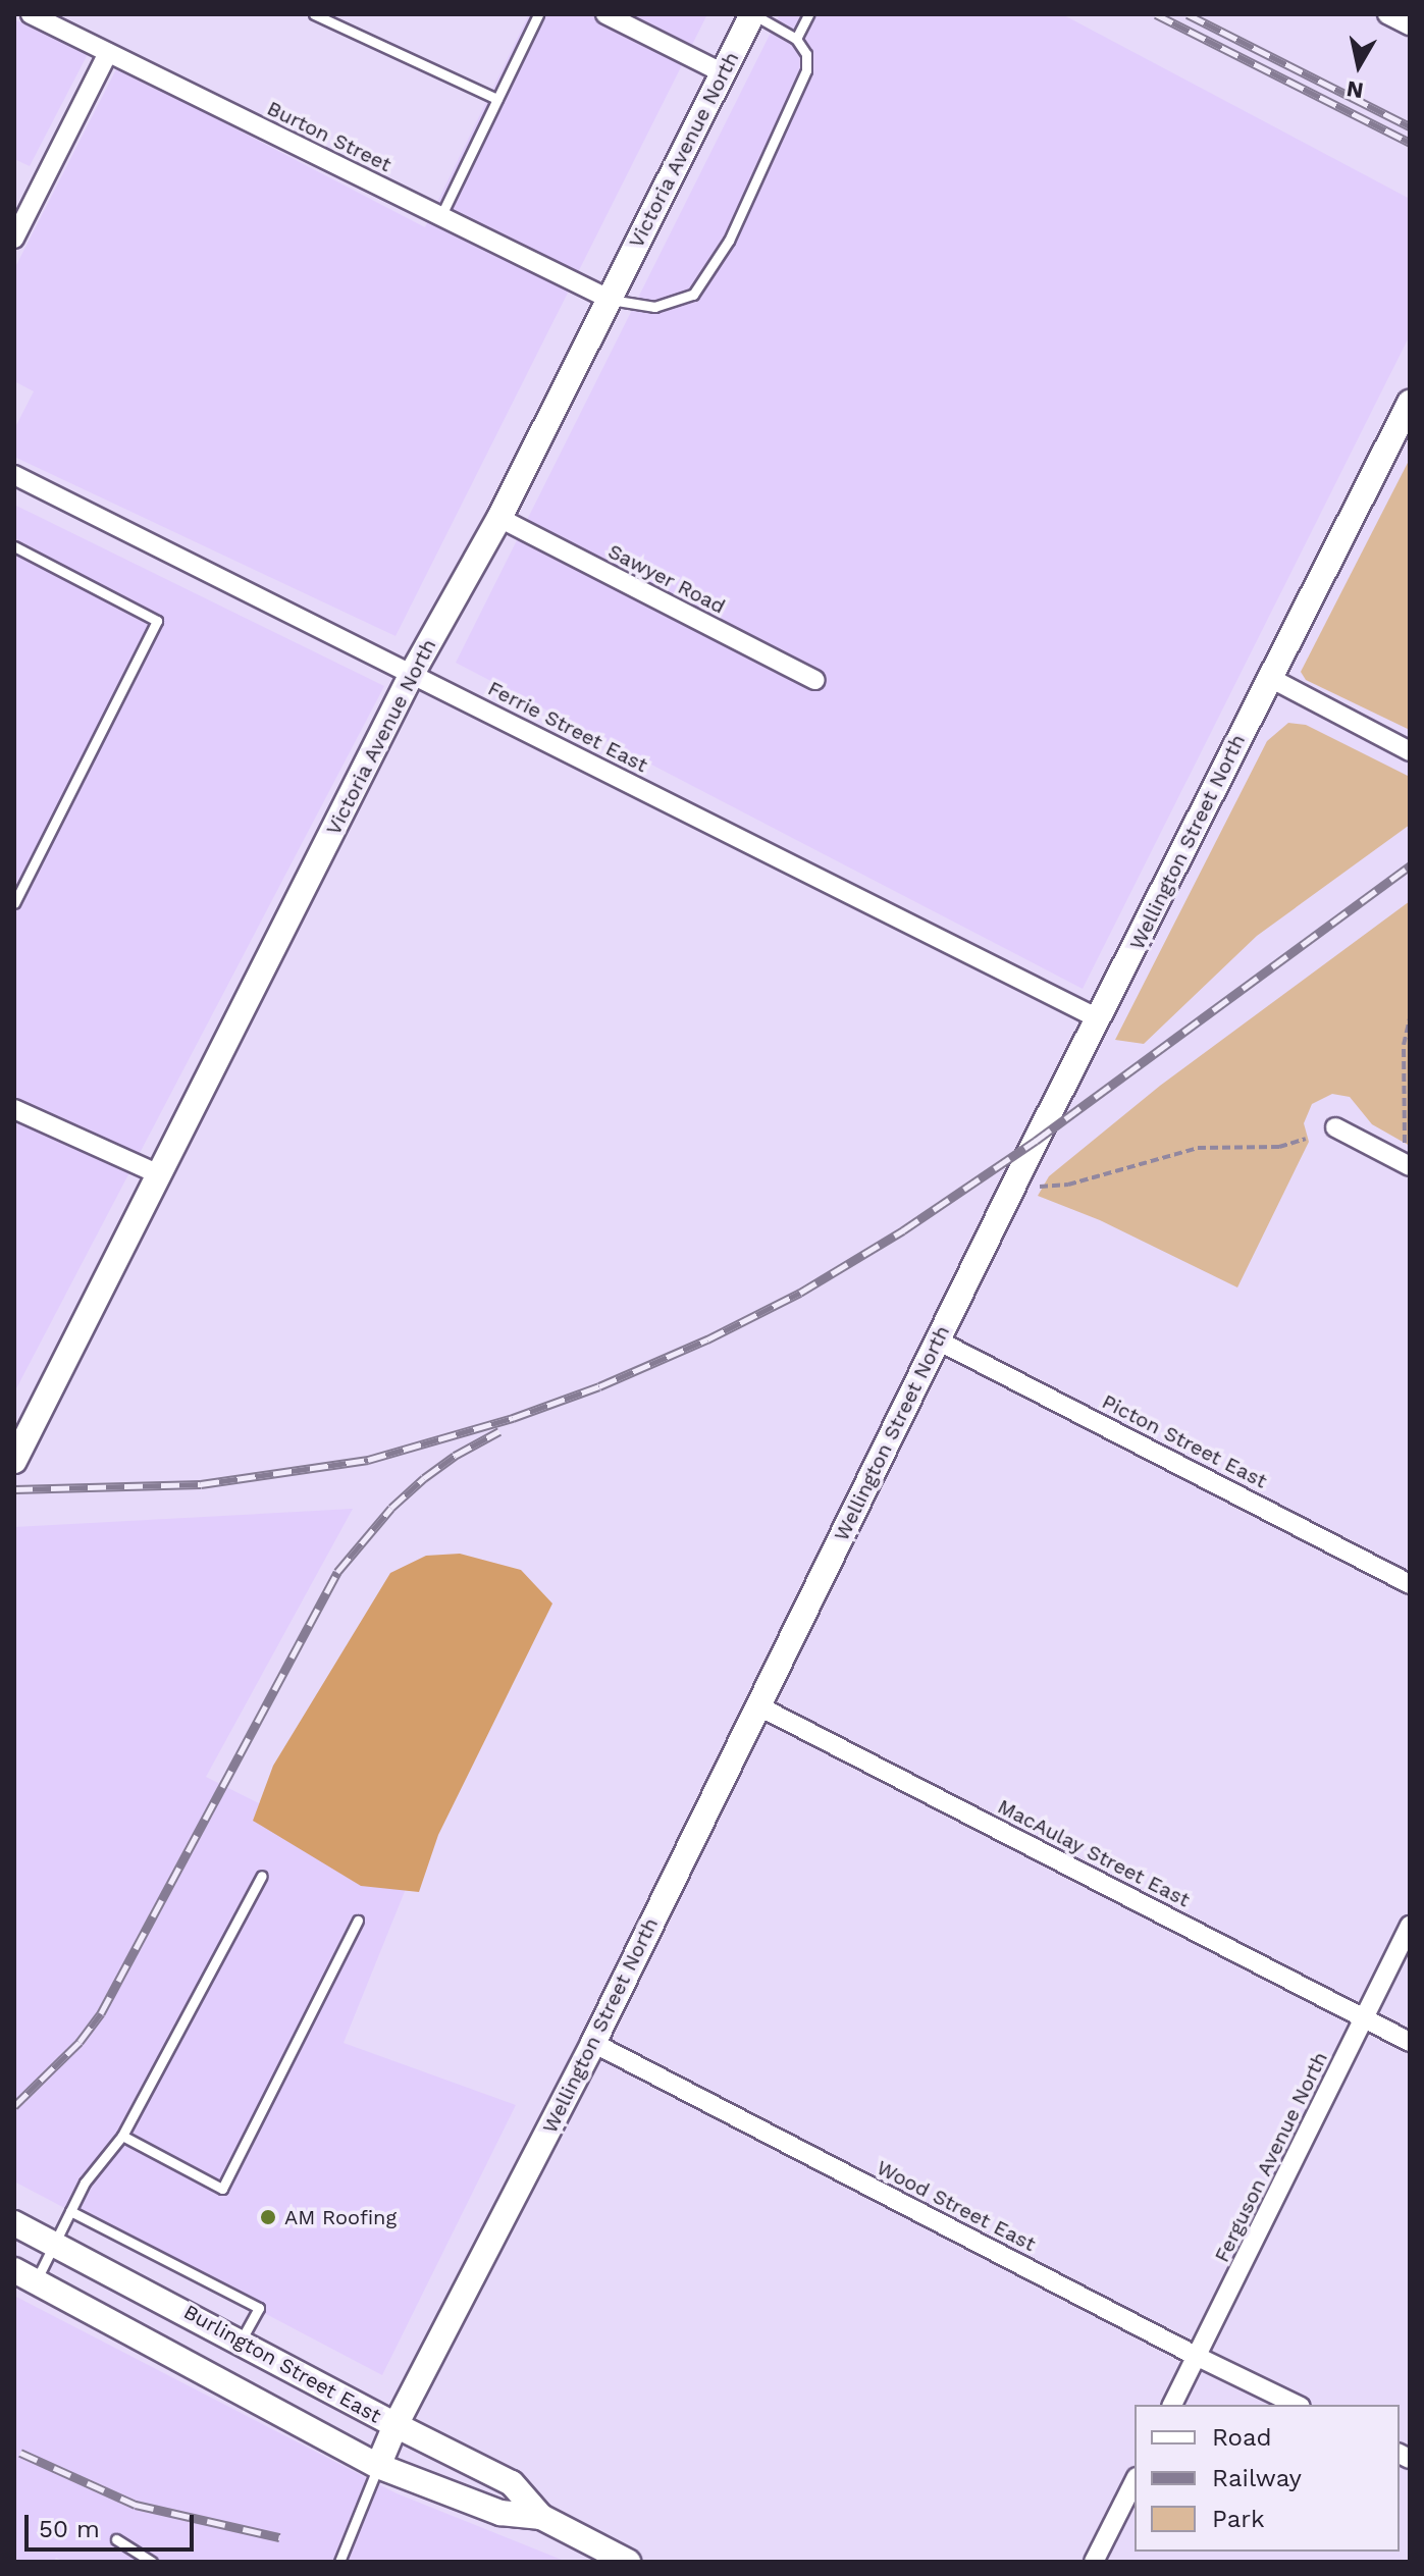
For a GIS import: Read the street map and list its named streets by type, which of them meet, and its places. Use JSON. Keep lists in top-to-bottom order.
{
  "streets": {
    "main road": ["Victoria Avenue North", "Wellington Street North", "Burlington Street East"],
    "street": [
      "Burton Street",
      "Sawyer Road",
      "Ferrie Street East",
      "Picton Street East",
      "MacAulay Street East",
      "Ferguson Avenue North",
      "Wood Street East"
    ]
  },
  "crossings": [
    ["Burton Street", "Victoria Avenue North"],
    ["Victoria Avenue North", "Sawyer Road"],
    ["Victoria Avenue North", "Ferrie Street East"],
    ["Ferrie Street East", "Wellington Street North"],
    ["Wellington Street North", "Picton Street East"],
    ["Wellington Street North", "MacAulay Street East"],
    ["Wellington Street North", "Wood Street East"],
    ["Wellington Street North", "Burlington Street East"],
    ["MacAulay Street East", "Ferguson Avenue North"],
    ["Ferguson Avenue North", "Wood Street East"]
  ],
  "places": ["AM Roofing"],
  "legend": ["Road", "Railway", "Park"],
  "scale_bar": "50 m",
  "north": "bottom"
}
